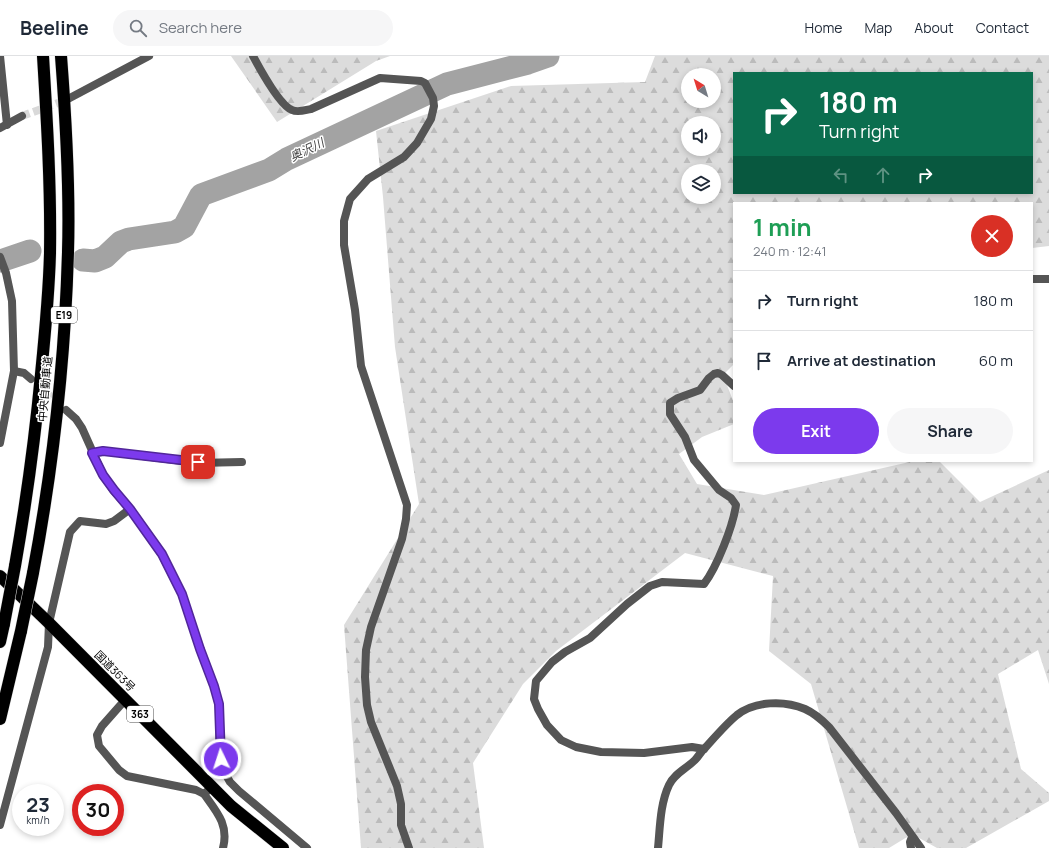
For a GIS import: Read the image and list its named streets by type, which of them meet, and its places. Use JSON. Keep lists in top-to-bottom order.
{
  "streets": {
    "highway": [
      "E19",
      "中央自動車道",
      "国道363号",
      "363"
    ]
  },
  "water": ["奥沢川"],
  "north": "top left",
  "page": {
    "header": "Beeline",
    "search": "Search here",
    "nav": [
      "Home",
      "Map",
      "About",
      "Contact"
    ],
    "turn": ["180 m", "Turn right"],
    "heading": ["1 min", "240 m · 12:41"],
    "list": [
      {
        "name": "Turn right",
        "value": "180 m"
      },
      {
        "name": "Arrive at destination",
        "value": "60 m"
      }
    ],
    "buttons": ["Exit", "Share"],
    "speed": "23 km/h",
    "limit": "30"
  }
}
